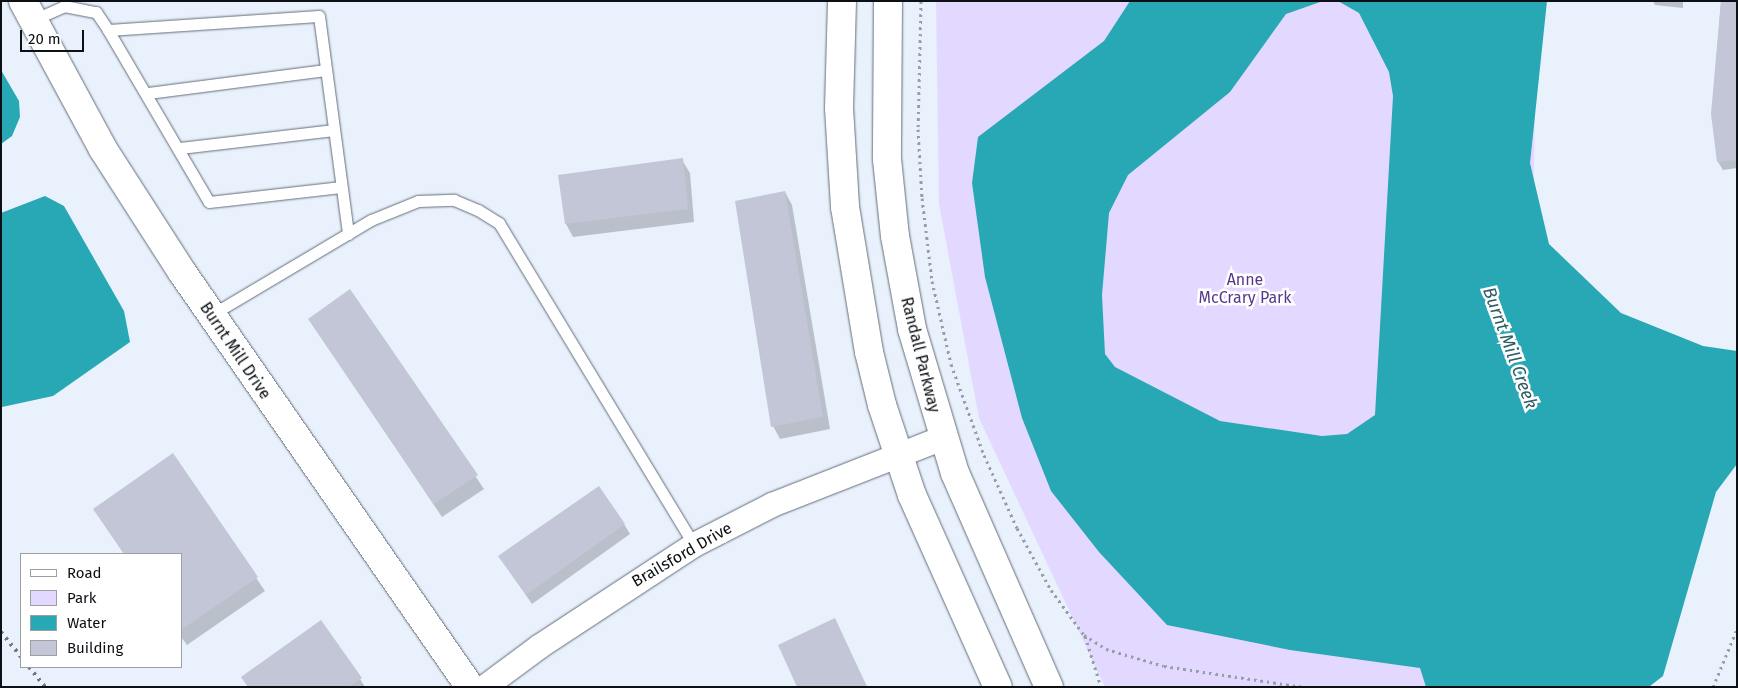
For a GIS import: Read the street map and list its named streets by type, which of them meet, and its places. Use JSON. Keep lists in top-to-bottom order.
{
  "streets": {
    "main road": ["Burnt Mill Drive", "Randall Parkway"],
    "street": ["Brailsford Drive"]
  },
  "crossings": [
    ["Randall Parkway", "Brailsford Drive"]
  ],
  "water": ["Burnt Mill Creek"],
  "parks": ["Anne McCrary Park"],
  "legend": [
    "Road",
    "Park",
    "Water",
    "Building"
  ],
  "scale_bar": "20 m"
}
